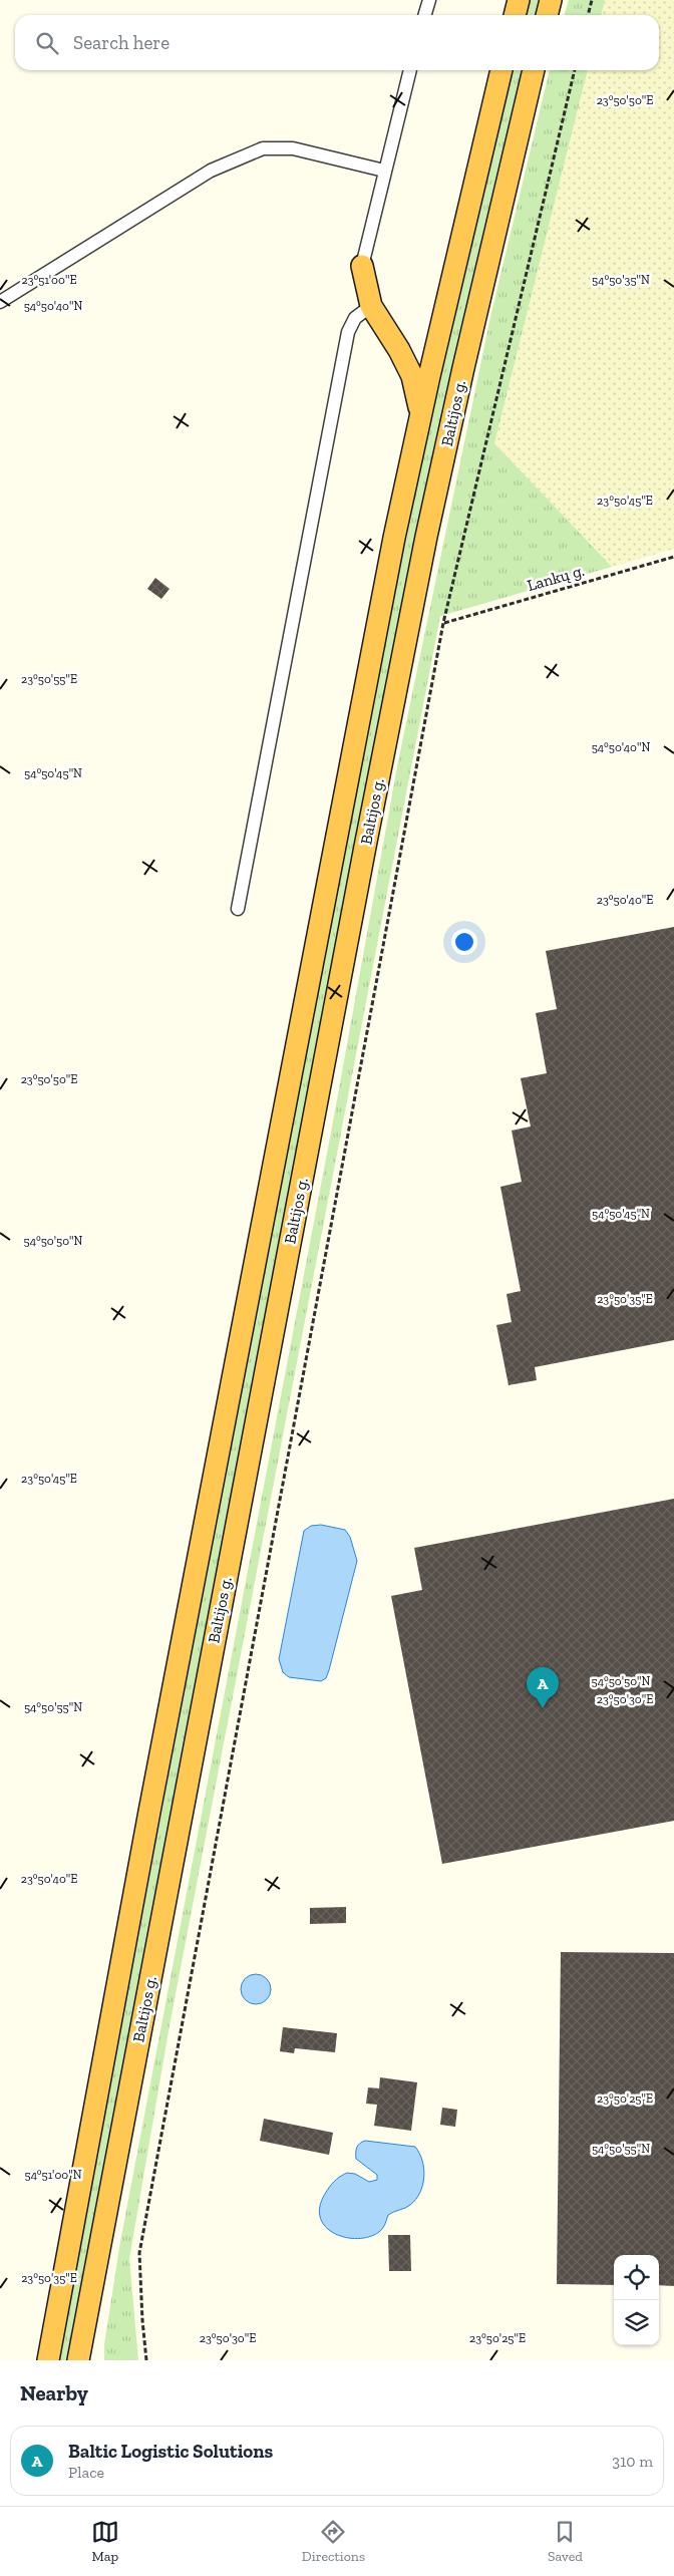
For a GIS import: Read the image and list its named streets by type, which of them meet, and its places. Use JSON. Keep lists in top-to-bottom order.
{
  "streets": {
    "highway": ["Baltijos g."],
    "path": ["Lankų g."]
  },
  "page": {
    "search": "Search here",
    "pins": "A",
    "heading": "Nearby",
    "list": [
      {
        "mark": "A",
        "name": "Baltic Logistic Solutions",
        "note": "Place",
        "value": "310 m"
      }
    ],
    "nav": ["Map", "Directions", "Saved"]
  },
  "coordinates": [
    "23°50'50\"E",
    "54°50'35\"N",
    "23°51'00\"E",
    "54°50'40\"N",
    "23°50'45\"E",
    "23°50'55\"E",
    "54°50'45\"N",
    "23°50'40\"E",
    "54°50'50\"N",
    "23°50'35\"E",
    "23°50'30\"E",
    "54°50'55\"N",
    "23°50'25\"E",
    "54°51'00\"N"
  ]
}
